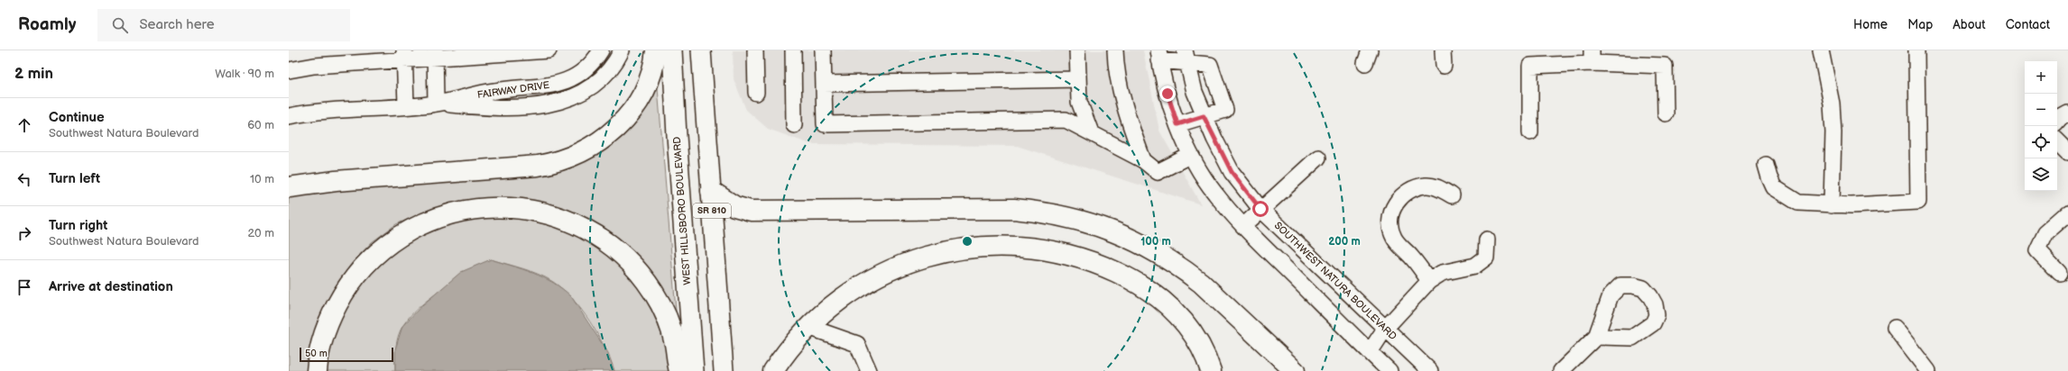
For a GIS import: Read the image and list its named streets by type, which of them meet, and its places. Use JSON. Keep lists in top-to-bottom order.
{
  "streets": {
    "main road": ["WEST HILLSBORO BOULEVARD", "SR 810"],
    "street": ["FAIRWAY DRIVE", "SOUTHWEST NATURA BOULEVARD"]
  },
  "scale_bar": "50 m",
  "page": {
    "header": "Roamly",
    "search": "Search here",
    "nav": [
      "Home",
      "Map",
      "About",
      "Contact"
    ],
    "heading": ["2 min", "Walk · 90 m"],
    "map_buttons": ["+", "−"],
    "list": [
      ["Continue", "Southwest Natura Boulevard", "60 m"],
      ["Turn left", "10 m"],
      ["Turn right", "Southwest Natura Boulevard", "20 m"],
      "Arrive at destination"
    ],
    "scale": "50 m"
  },
  "rings": ["100 m", "200 m"]
}
